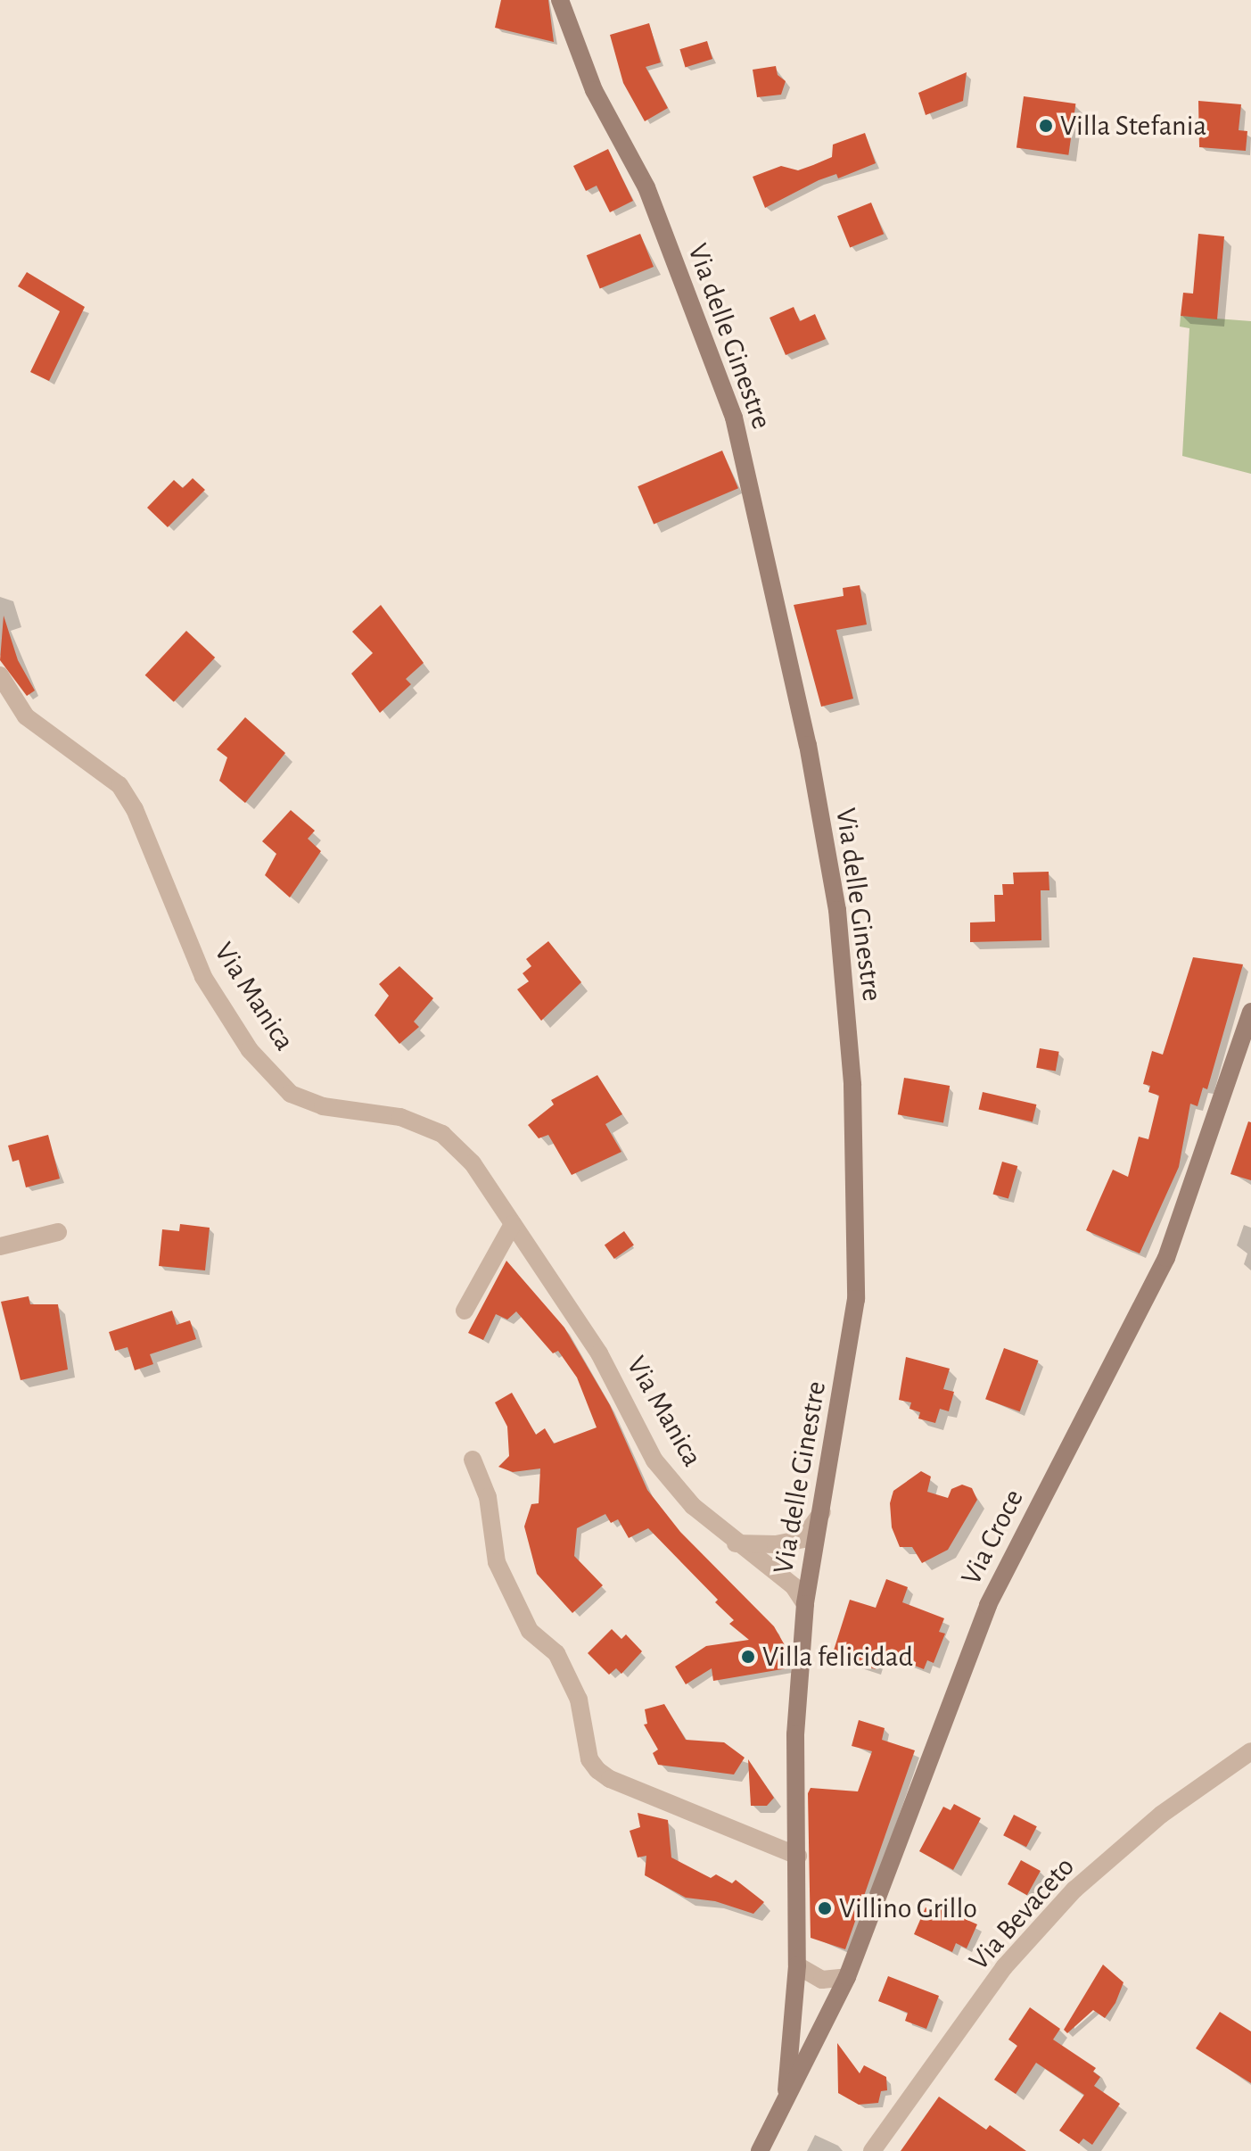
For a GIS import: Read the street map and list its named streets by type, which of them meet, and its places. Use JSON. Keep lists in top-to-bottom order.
{
  "streets": {
    "street": [
      "Via delle Ginestre",
      "Via Manica",
      "Via Croce",
      "Via Bevaceto"
    ]
  },
  "crossings": [
    ["Via delle Ginestre", "Via Manica"],
    ["Via delle Ginestre", "Via Croce"]
  ],
  "places": ["Villa Stefania", "Villa felicidad", "Villino Grillo"]
}
